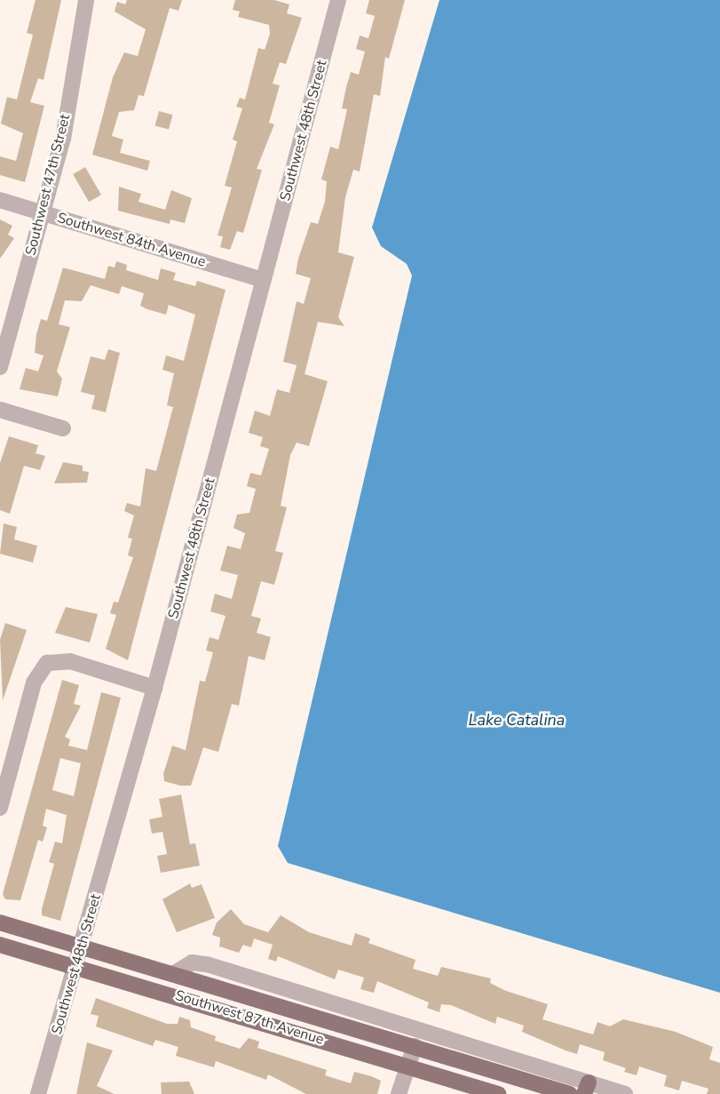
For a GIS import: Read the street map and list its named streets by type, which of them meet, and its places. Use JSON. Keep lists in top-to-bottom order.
{
  "streets": {
    "main road": ["Southwest 87th Avenue"],
    "street": ["Southwest 48th Street", "Southwest 47th Street", "Southwest 84th Avenue"]
  },
  "crossings": [
    ["Southwest 48th Street", "Southwest 84th Avenue"],
    ["Southwest 48th Street", "Southwest 87th Avenue"],
    ["Southwest 47th Street", "Southwest 84th Avenue"]
  ],
  "water": ["Lake Catalina"]
}
